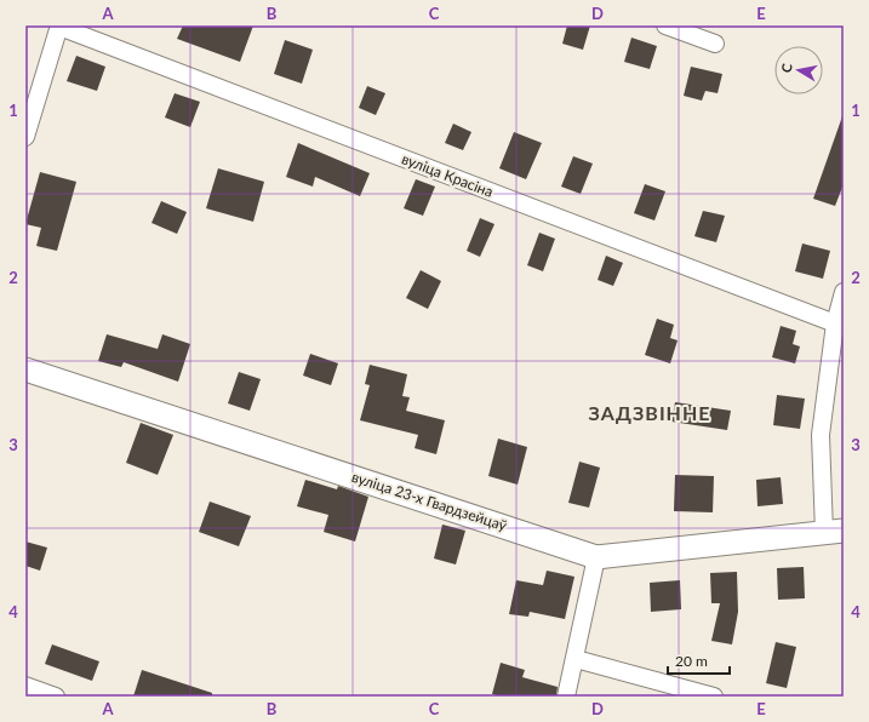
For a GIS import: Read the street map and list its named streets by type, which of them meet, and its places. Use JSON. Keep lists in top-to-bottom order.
{
  "streets": {
    "street": ["вуліца Красіна", "вуліца 23-х Гвардзейцаў"]
  },
  "districts": ["ЗАДЗВІННЕ"],
  "scale_bar": "20 m",
  "north": "left",
  "grid": {
    "columns": [
      "A",
      "B",
      "C",
      "D",
      "E"
    ],
    "rows": [
      "1",
      "2",
      "3",
      "4"
    ]
  }
}
